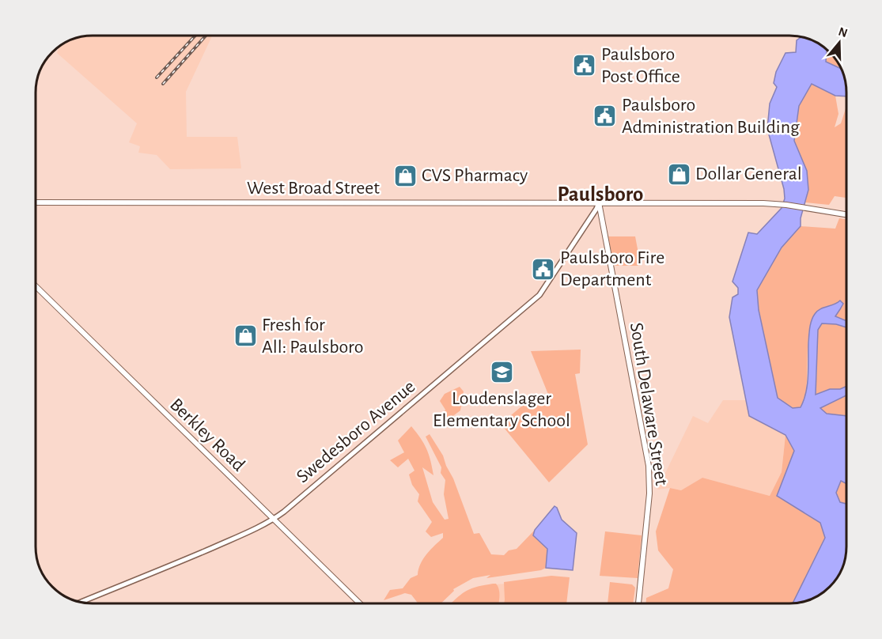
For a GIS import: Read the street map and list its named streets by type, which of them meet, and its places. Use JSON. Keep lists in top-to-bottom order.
{
  "streets": {
    "main road": ["West Broad Street", "South Delaware Street", "Berkley Road"],
    "street": ["Swedesboro Avenue"]
  },
  "crossings": [
    ["West Broad Street", "South Delaware Street"],
    ["West Broad Street", "Swedesboro Avenue"],
    ["South Delaware Street", "Swedesboro Avenue"],
    ["Swedesboro Avenue", "Berkley Road"]
  ],
  "districts": ["Paulsboro"],
  "places": {
    "public building": ["Paulsboro Post Office", "Paulsboro Administration Building", "Paulsboro Fire Department"],
    "shop": ["Dollar General", "CVS Pharmacy", "Fresh for All: Paulsboro"],
    "school or university": ["Loudenslager Elementary School"]
  },
  "north": "top"
}
